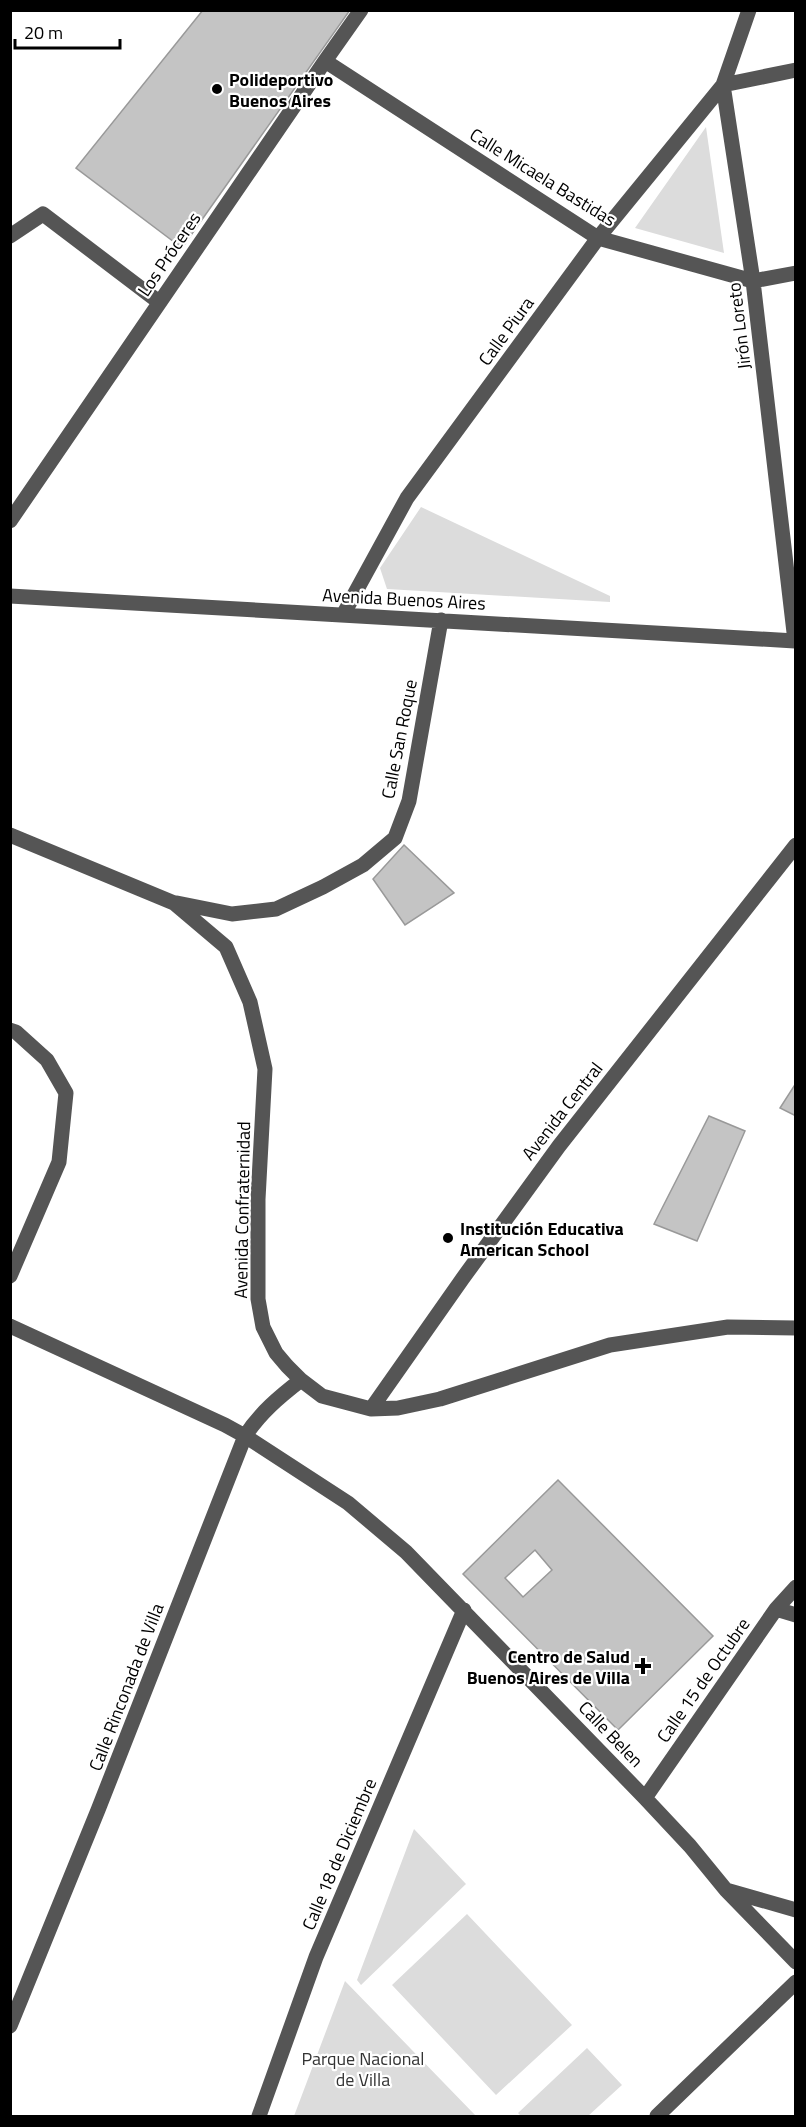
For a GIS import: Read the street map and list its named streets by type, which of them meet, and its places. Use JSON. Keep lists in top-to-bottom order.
{
  "streets": {
    "street": [
      "Calle Micaela Bastidas",
      "Los Próceres",
      "Jirón Loreto",
      "Calle Piura",
      "Avenida Buenos Aires",
      "Calle San Roque",
      "Avenida Central",
      "Avenida Confraternidad",
      "Calle 15 de Octubre",
      "Calle Rinconada de Villa",
      "Calle Belen",
      "Calle 18 de Diciembre"
    ]
  },
  "crossings": [
    ["Calle Micaela Bastidas", "Los Próceres"],
    ["Calle Micaela Bastidas", "Jirón Loreto"],
    ["Calle Micaela Bastidas", "Calle Piura"],
    ["Jirón Loreto", "Calle Piura"],
    ["Jirón Loreto", "Avenida Buenos Aires"],
    ["Calle Piura", "Avenida Buenos Aires"],
    ["Avenida Buenos Aires", "Calle San Roque"],
    ["Calle San Roque", "Avenida Confraternidad"],
    ["Avenida Central", "Avenida Confraternidad"],
    ["Avenida Confraternidad", "Calle Rinconada de Villa"],
    ["Calle 15 de Octubre", "Calle Belen"],
    ["Calle Rinconada de Villa", "Calle Belen"],
    ["Calle Belen", "Calle 18 de Diciembre"]
  ],
  "parks": ["Parque Nacional de Villa"],
  "places": {
    "other": ["Polideportivo Buenos Aires", "Institución Educativa American School"],
    "health": ["Centro de Salud Buenos Aires de Villa"]
  },
  "scale_bar": "20 m"
}
